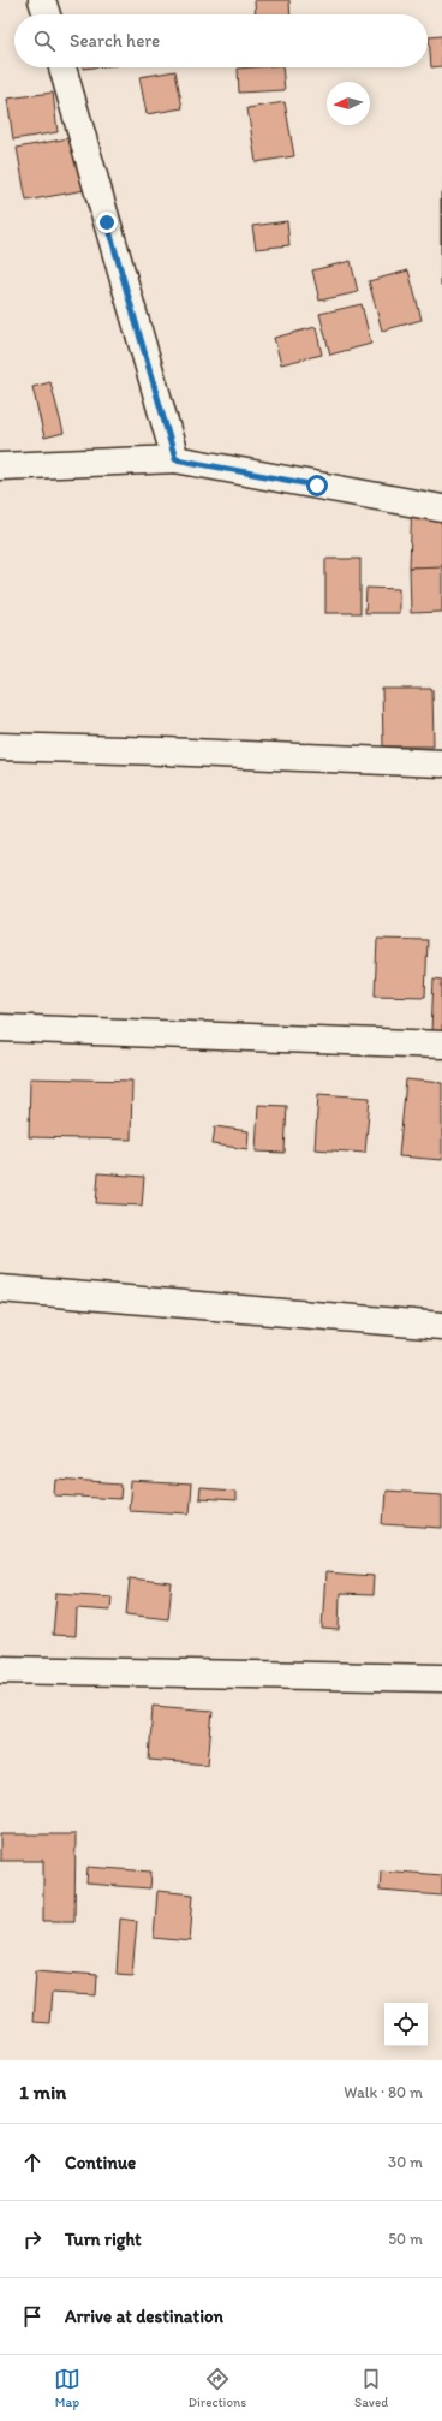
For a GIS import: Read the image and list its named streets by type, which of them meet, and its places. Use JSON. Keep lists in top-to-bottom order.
{
  "north": "left",
  "page": {
    "search": "Search here",
    "heading": ["1 min", "Walk · 80 m"],
    "list": [
      ["Continue", "30 m"],
      ["Turn right", "50 m"],
      "Arrive at destination"
    ],
    "nav": ["Map", "Directions", "Saved"]
  }
}
